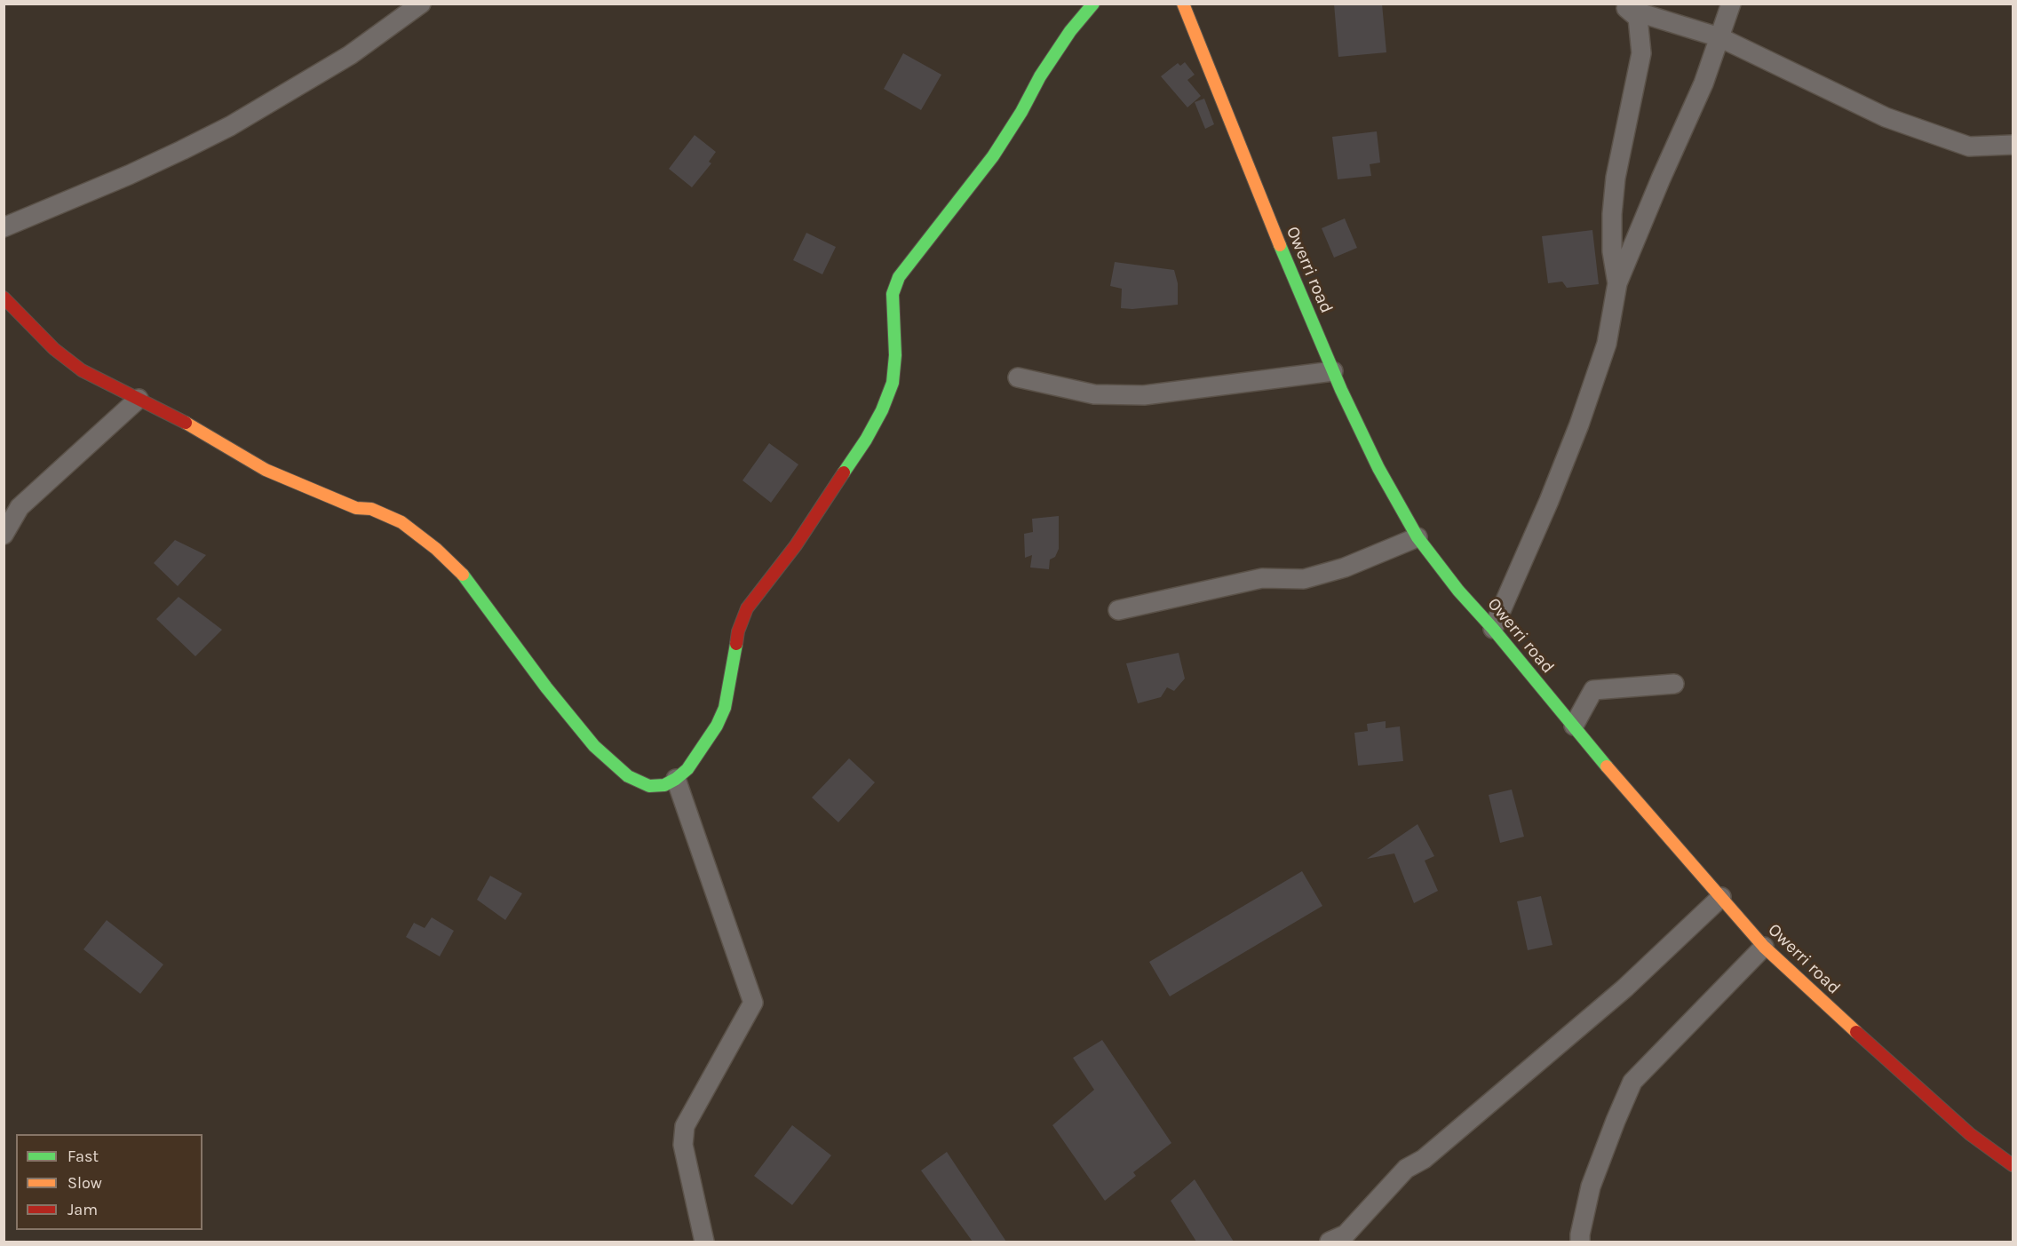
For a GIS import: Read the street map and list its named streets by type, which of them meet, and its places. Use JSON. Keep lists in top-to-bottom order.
{
  "streets": {
    "street": ["Owerri road"]
  },
  "legend": ["Fast", "Slow", "Jam"]
}
